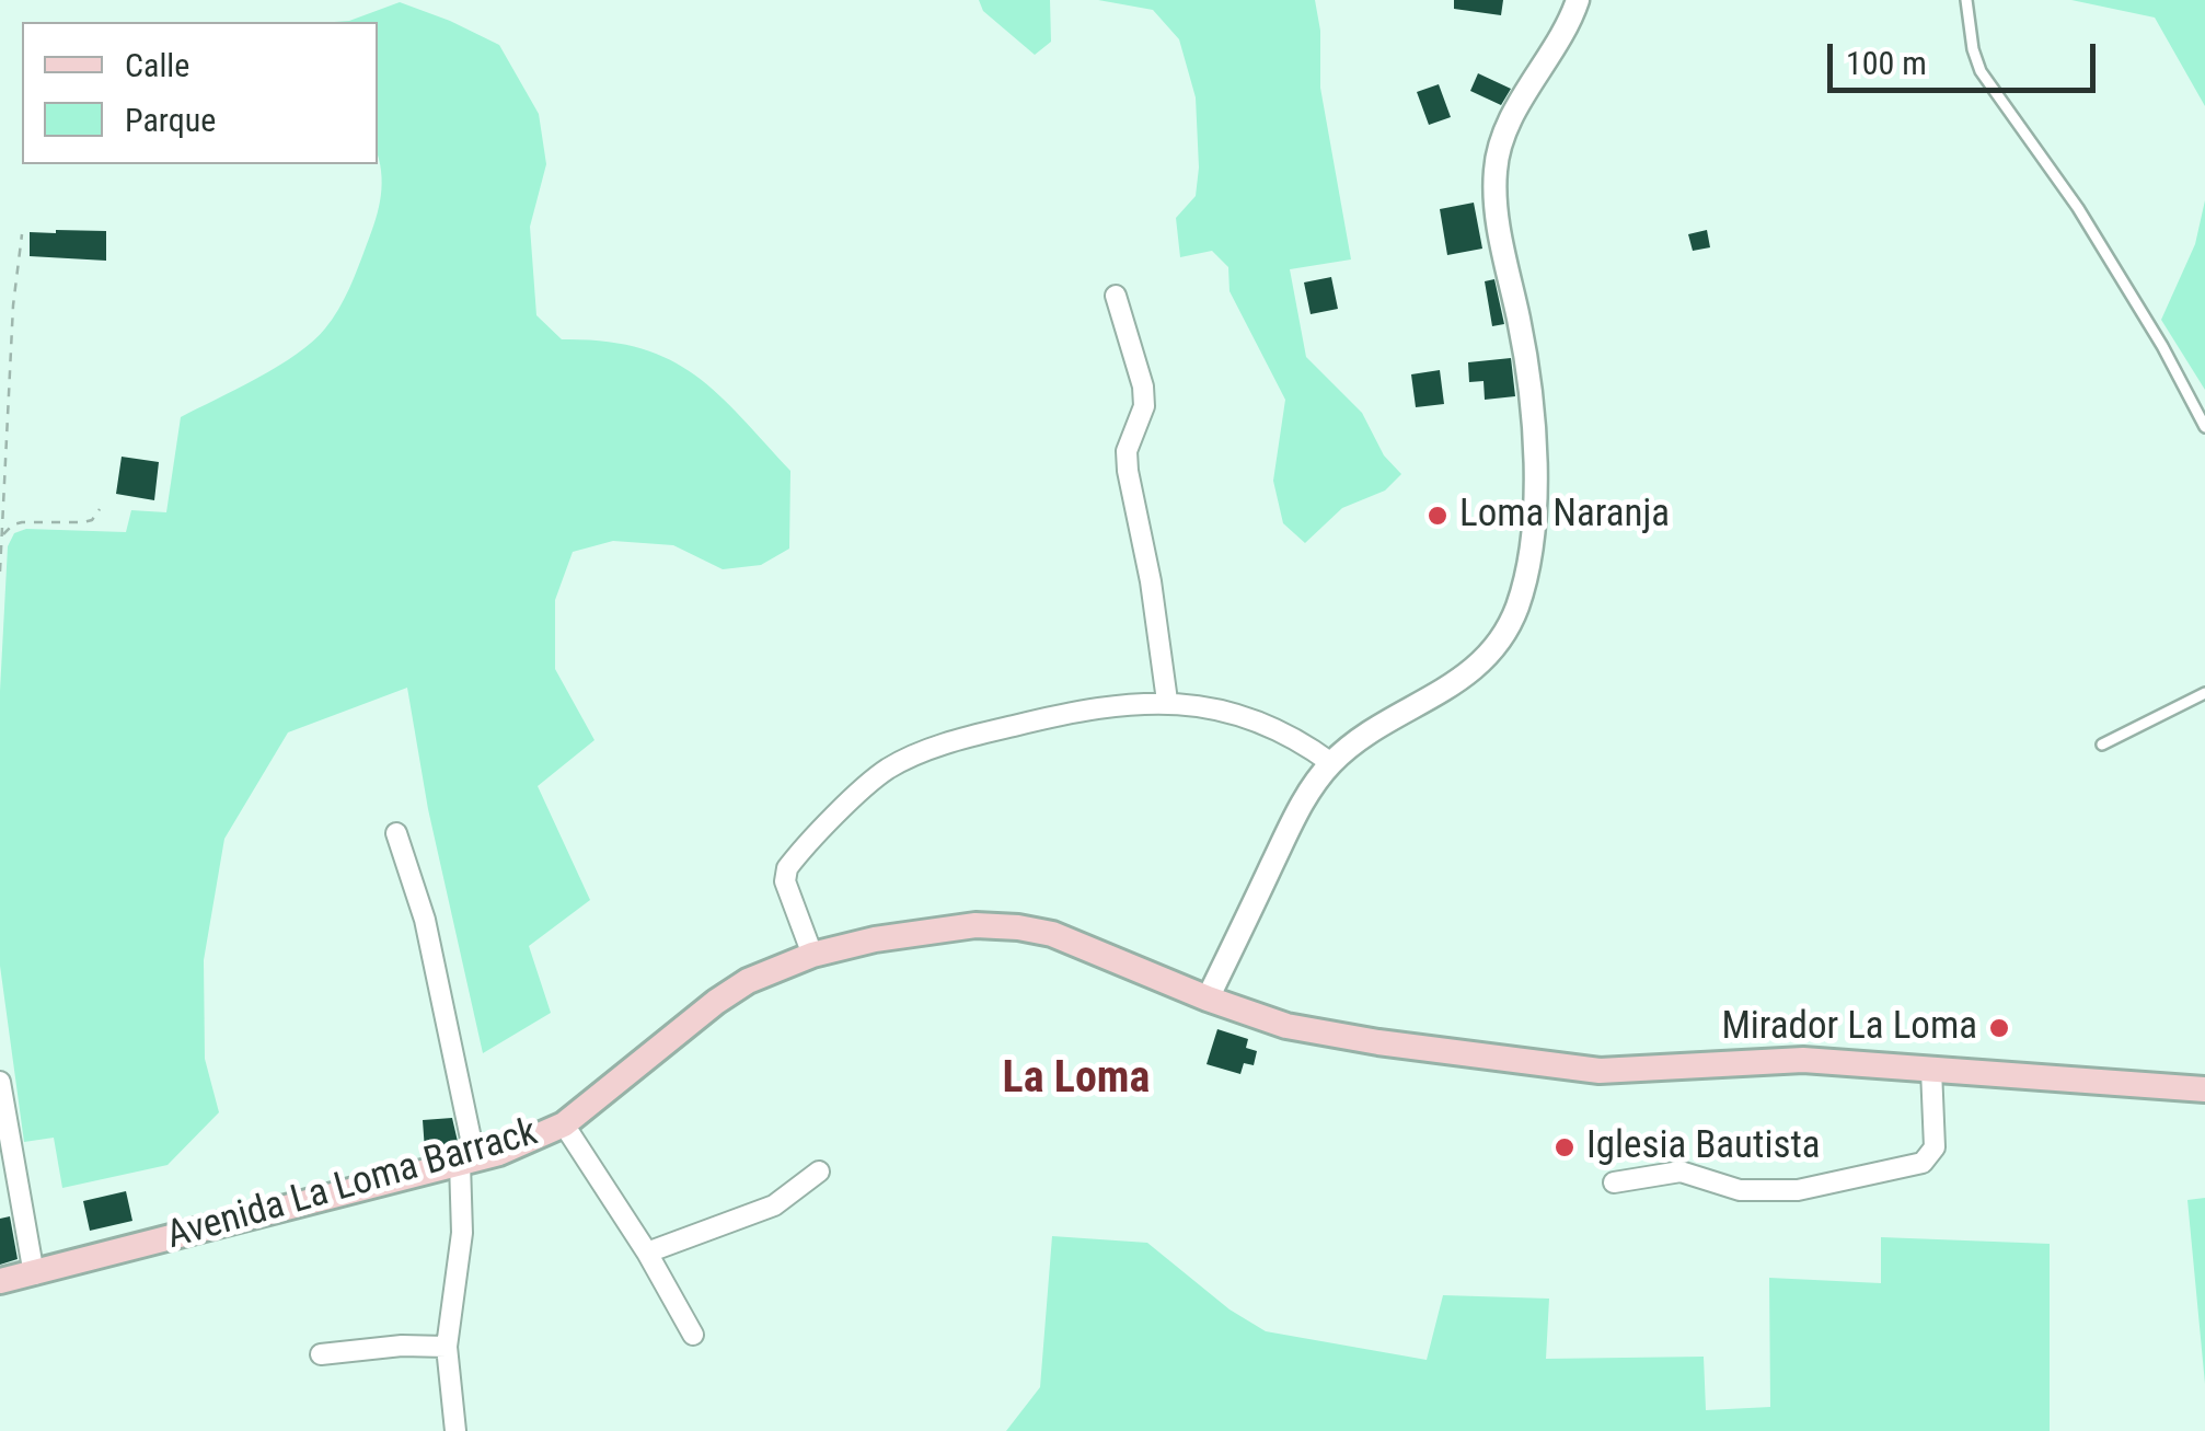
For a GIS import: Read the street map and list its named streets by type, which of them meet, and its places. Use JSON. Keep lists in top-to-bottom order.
{
  "streets": {
    "main road": ["Avenida La Loma Barrack"]
  },
  "districts": ["La Loma"],
  "places": ["Loma Naranja", "Mirador La Loma", "Iglesia Bautista"],
  "legend": ["Calle", "Parque"],
  "scale_bar": "100 m"
}
